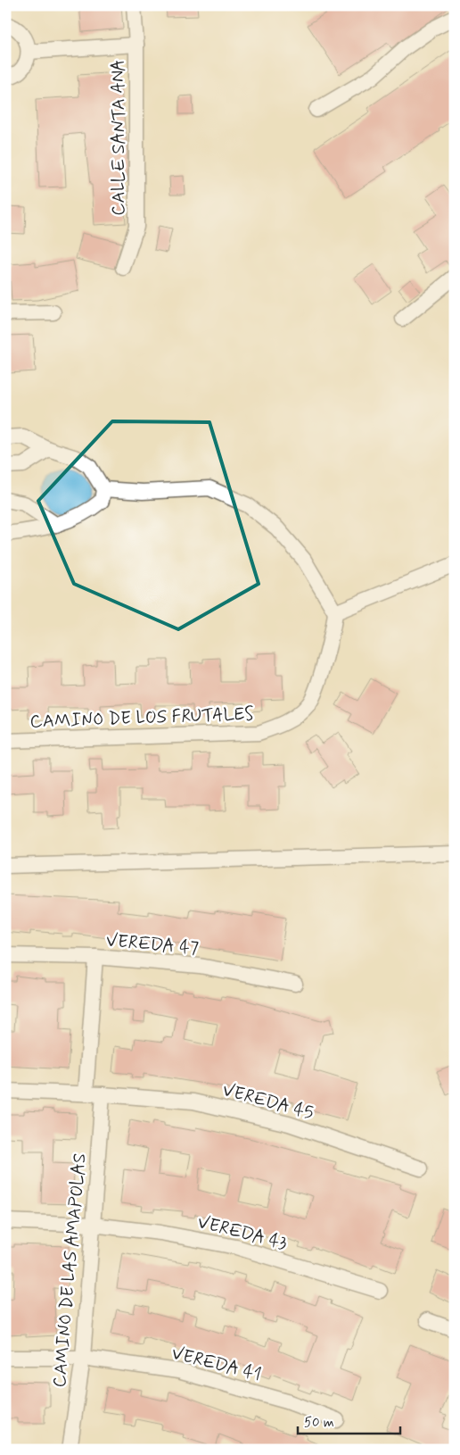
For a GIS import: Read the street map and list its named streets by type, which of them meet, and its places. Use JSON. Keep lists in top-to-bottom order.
{
  "streets": {
    "street": [
      "CALLE SANTA ANA",
      "CAMINO DE LOS FRUTALES",
      "VEREDA 47",
      "VEREDA 45",
      "VEREDA 43",
      "CAMINO DE LAS AMAPOLAS",
      "VEREDA 41"
    ]
  },
  "crossings": [
    ["VEREDA 45", "CAMINO DE LAS AMAPOLAS"],
    ["VEREDA 43", "CAMINO DE LAS AMAPOLAS"],
    ["CAMINO DE LAS AMAPOLAS", "VEREDA 41"]
  ],
  "scale_bar": "50 m"
}
